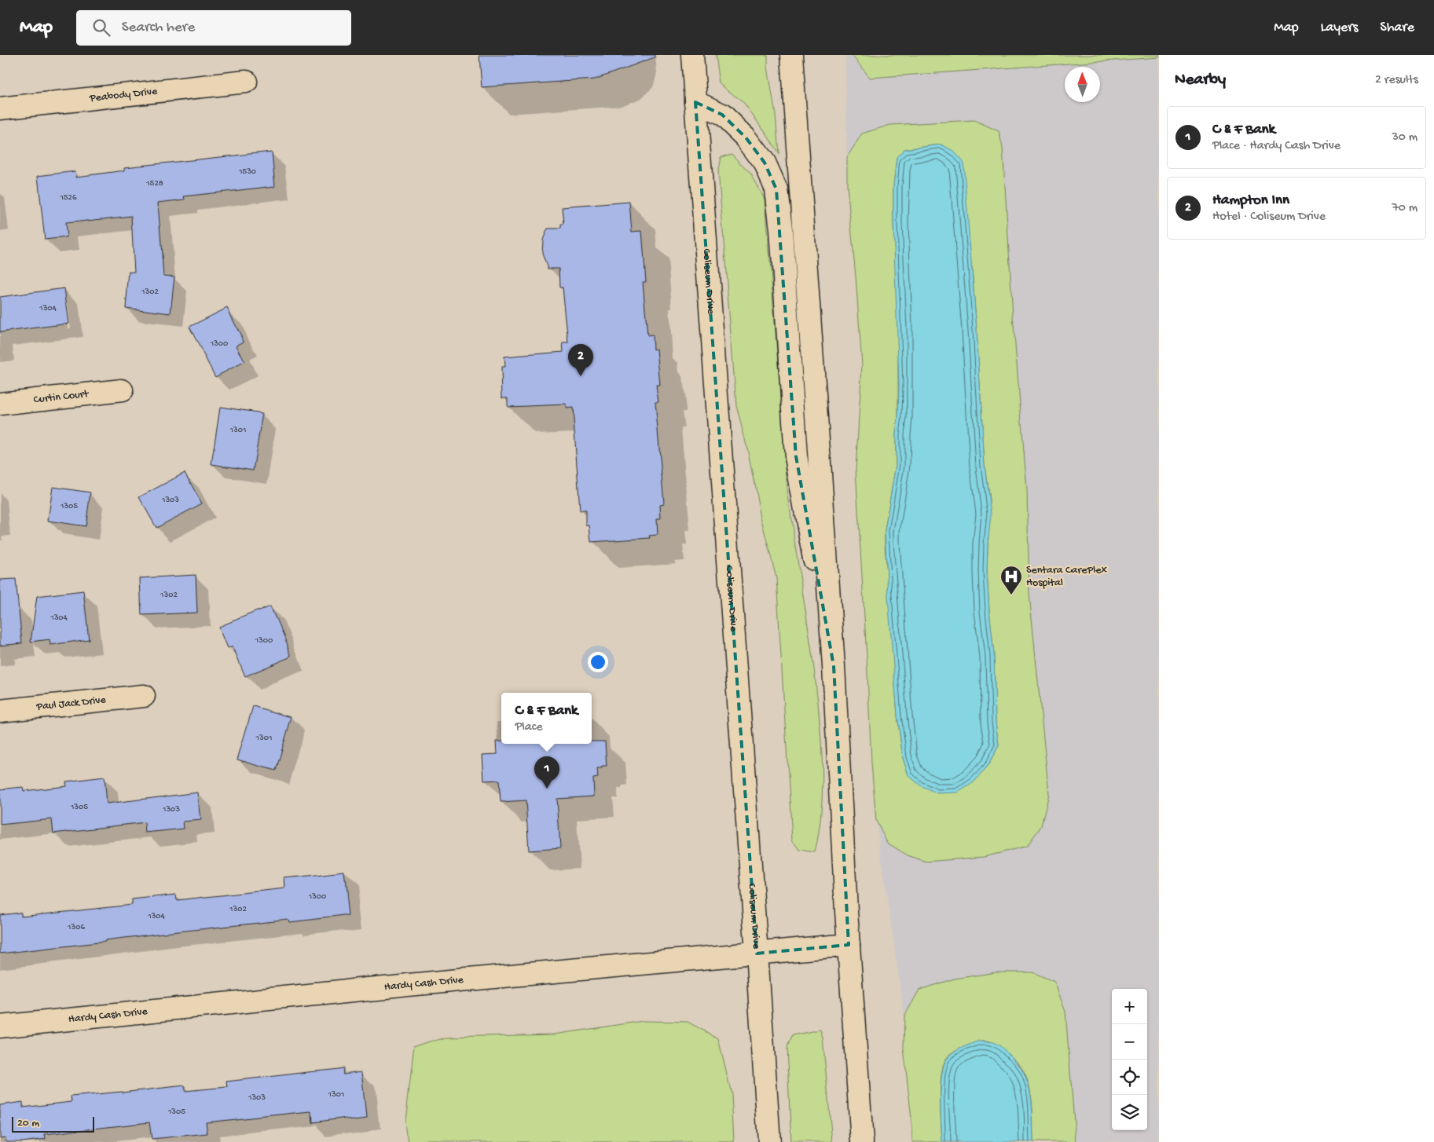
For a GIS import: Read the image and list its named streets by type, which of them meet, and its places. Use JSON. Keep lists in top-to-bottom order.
{
  "streets": {
    "street": [
      "Peabody Drive",
      "Coliseum Drive",
      "Curtin Court",
      "Paul Jack Drive",
      "Hardy Cash Drive"
    ]
  },
  "crossings": [
    ["Coliseum Drive", "Hardy Cash Drive"]
  ],
  "places": {
    "hospital": ["Sentara CarePlex Hospital"]
  },
  "house_numbers": [
    "1530",
    "1528",
    "1526",
    "1302",
    "1304",
    "1300",
    "1301",
    "1303",
    "1305",
    "1302",
    "1304",
    "1300",
    "1301",
    "1305",
    "1303",
    "1300",
    "1302",
    "1304",
    "1306",
    "1301",
    "1303",
    "1305"
  ],
  "scale_bar": "20 m",
  "north": "top",
  "page": {
    "header": "Map",
    "search": "Search here",
    "nav": ["Map", "Layers", "Share"],
    "heading": ["Nearby", "2 results"],
    "list": [
      {
        "mark": "1",
        "name": "C & F Bank",
        "note": "Place · Hardy Cash Drive",
        "value": "30 m"
      },
      {
        "mark": "2",
        "name": "Hampton Inn",
        "note": "Hotel · Coliseum Drive",
        "value": "70 m"
      }
    ],
    "pins": ["2", "1"],
    "popup": ["C & F Bank", "Place"],
    "map_buttons": ["+", "−"],
    "scale": "20 m"
  }
}
